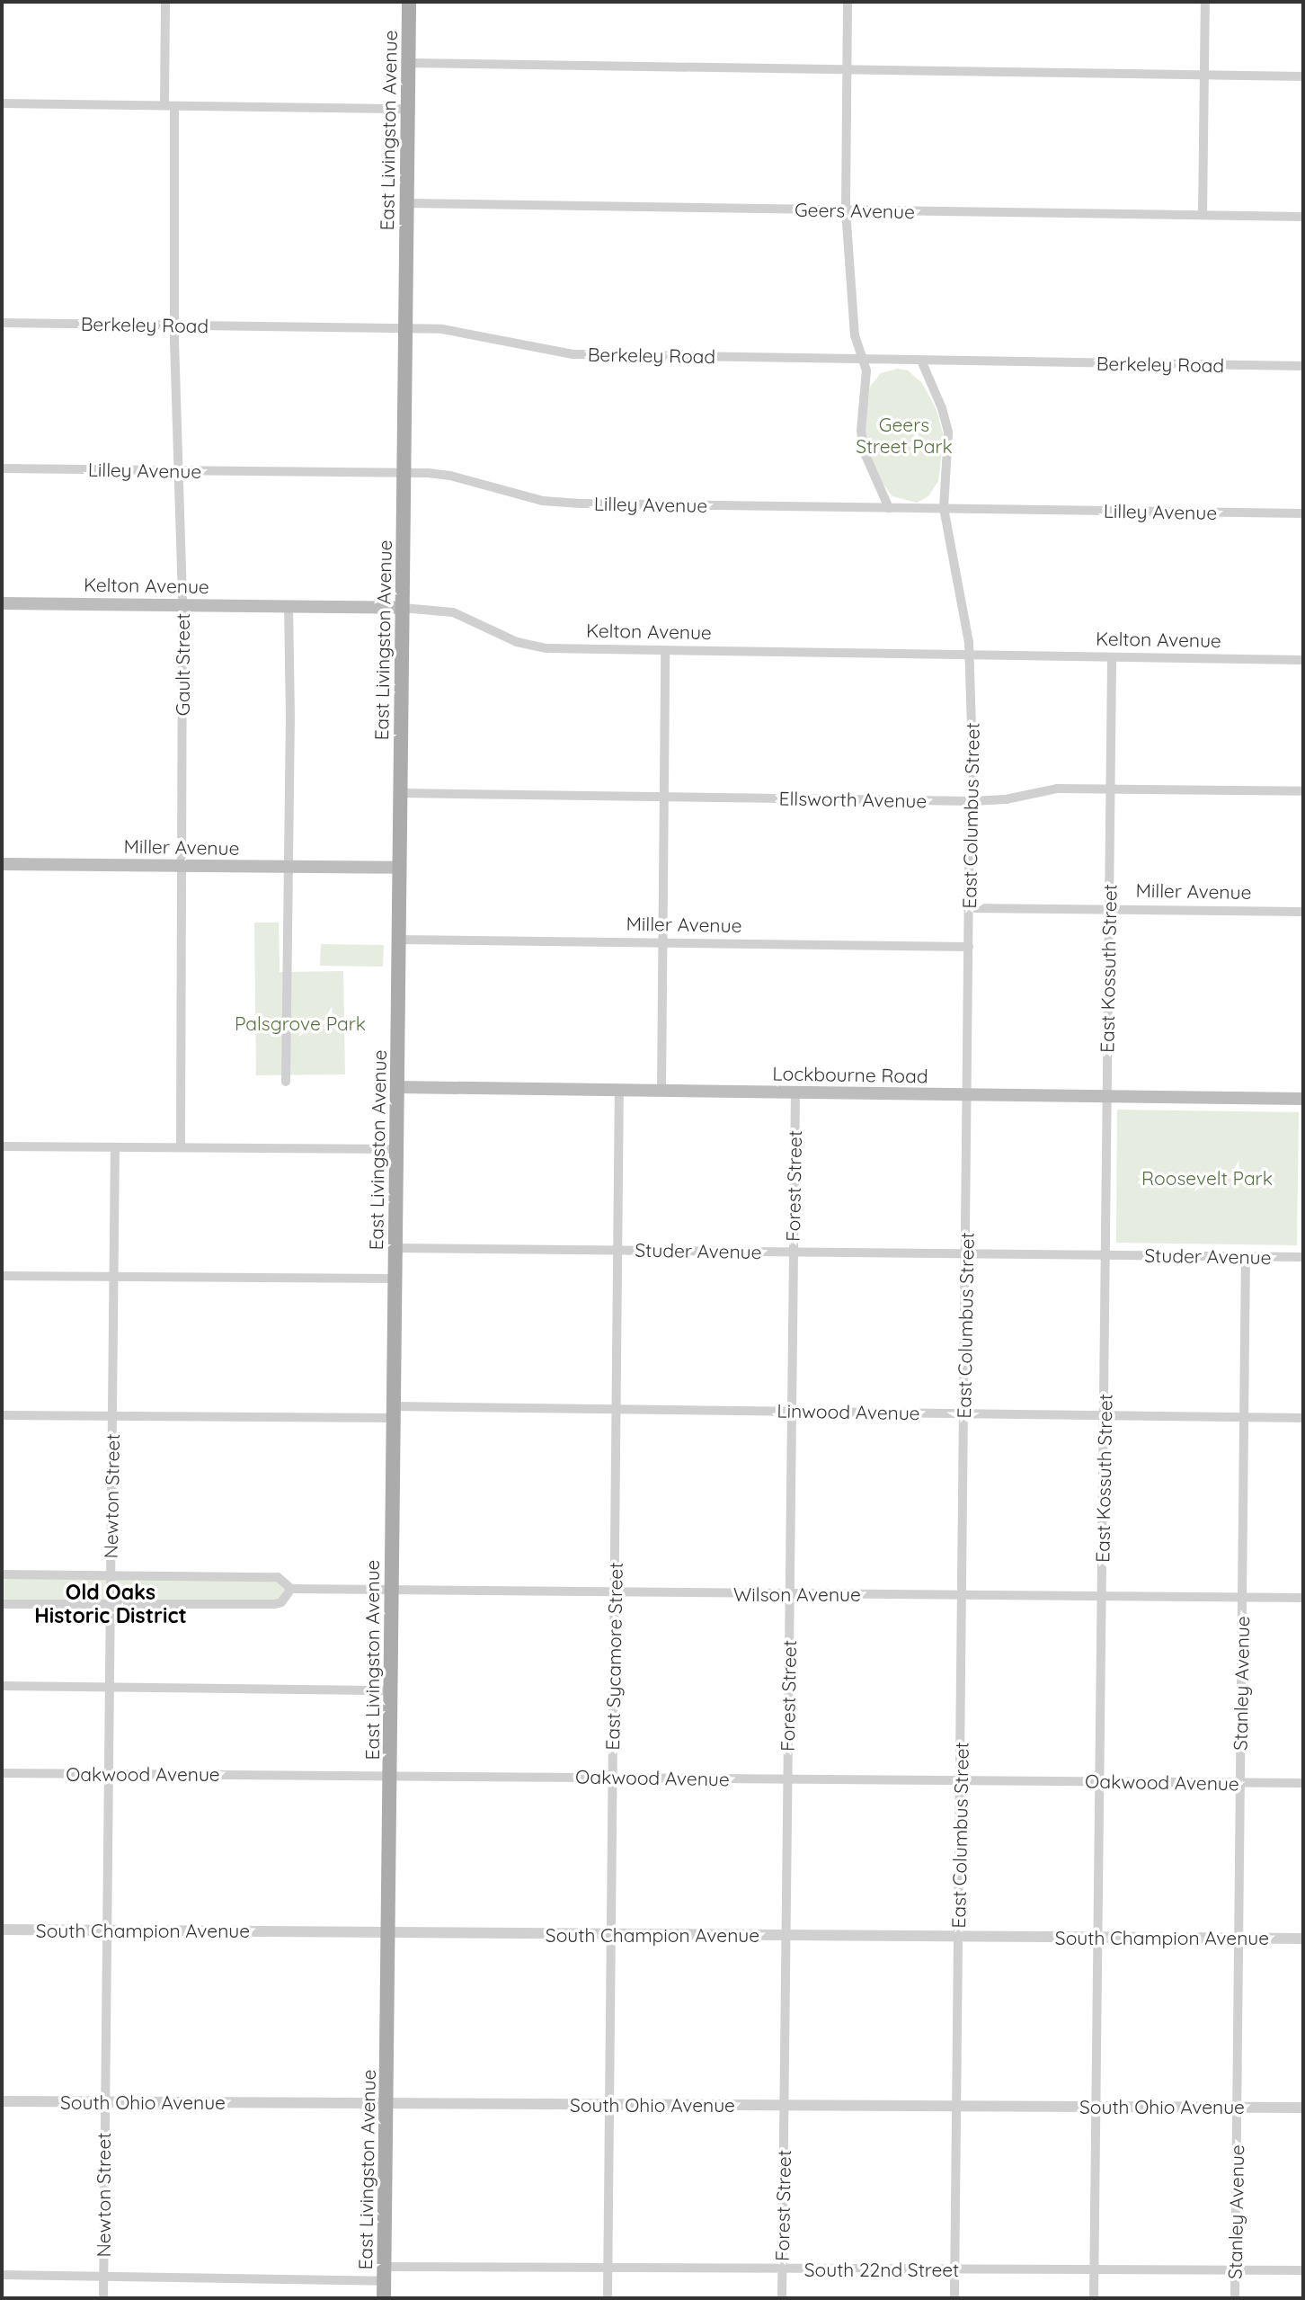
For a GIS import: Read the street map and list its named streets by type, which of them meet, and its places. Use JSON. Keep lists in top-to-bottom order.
{
  "streets": {
    "main road": [
      "East Livingston Avenue",
      "Kelton Avenue",
      "Miller Avenue",
      "Lockbourne Road"
    ],
    "street": [
      "Geers Avenue",
      "Berkeley Road",
      "Lilley Avenue",
      "Gault Street",
      "Ellsworth Avenue",
      "East Columbus Street",
      "East Kossuth Street",
      "Forest Street",
      "Studer Avenue",
      "Linwood Avenue",
      "Newton Street",
      "Wilson Avenue",
      "East Sycamore Street",
      "Stanley Avenue",
      "Oakwood Avenue",
      "South Champion Avenue",
      "South Ohio Avenue",
      "South 22nd Street"
    ]
  },
  "crossings": [
    ["East Livingston Avenue", "Geers Avenue"],
    ["East Livingston Avenue", "Berkeley Road"],
    ["East Livingston Avenue", "Lilley Avenue"],
    ["East Livingston Avenue", "Kelton Avenue"],
    ["East Livingston Avenue", "Ellsworth Avenue"],
    ["East Livingston Avenue", "Miller Avenue"],
    ["East Livingston Avenue", "Lockbourne Road"],
    ["East Livingston Avenue", "Studer Avenue"],
    ["East Livingston Avenue", "Linwood Avenue"],
    ["East Livingston Avenue", "Wilson Avenue"],
    ["East Livingston Avenue", "Oakwood Avenue"],
    ["East Livingston Avenue", "South Champion Avenue"],
    ["East Livingston Avenue", "South Ohio Avenue"],
    ["East Livingston Avenue", "South 22nd Street"],
    ["Berkeley Road", "Gault Street"],
    ["Berkeley Road", "East Columbus Street"],
    ["Lilley Avenue", "Gault Street"],
    ["Lilley Avenue", "East Columbus Street"],
    ["Kelton Avenue", "Gault Street"],
    ["Kelton Avenue", "East Columbus Street"],
    ["Kelton Avenue", "East Kossuth Street"],
    ["Gault Street", "Miller Avenue"],
    ["Ellsworth Avenue", "East Columbus Street"],
    ["Ellsworth Avenue", "East Kossuth Street"],
    ["East Columbus Street", "Miller Avenue"],
    ["East Columbus Street", "Lockbourne Road"],
    ["East Columbus Street", "Studer Avenue"],
    ["East Columbus Street", "Linwood Avenue"],
    ["East Columbus Street", "Wilson Avenue"],
    ["East Columbus Street", "Oakwood Avenue"],
    ["East Columbus Street", "South Champion Avenue"],
    ["East Columbus Street", "South Ohio Avenue"],
    ["East Columbus Street", "South 22nd Street"],
    ["Miller Avenue", "East Kossuth Street"],
    ["East Kossuth Street", "Lockbourne Road"],
    ["East Kossuth Street", "Studer Avenue"],
    ["East Kossuth Street", "Linwood Avenue"],
    ["East Kossuth Street", "Wilson Avenue"],
    ["East Kossuth Street", "Oakwood Avenue"],
    ["East Kossuth Street", "South Champion Avenue"],
    ["East Kossuth Street", "South Ohio Avenue"],
    ["East Kossuth Street", "South 22nd Street"],
    ["Lockbourne Road", "Forest Street"],
    ["Lockbourne Road", "East Sycamore Street"],
    ["Forest Street", "Studer Avenue"],
    ["Forest Street", "Linwood Avenue"],
    ["Forest Street", "Wilson Avenue"],
    ["Forest Street", "Oakwood Avenue"],
    ["Forest Street", "South Champion Avenue"],
    ["Forest Street", "South Ohio Avenue"],
    ["Forest Street", "South 22nd Street"],
    ["Studer Avenue", "East Sycamore Street"],
    ["Studer Avenue", "Stanley Avenue"],
    ["Linwood Avenue", "Newton Street"],
    ["Linwood Avenue", "East Sycamore Street"],
    ["Linwood Avenue", "Stanley Avenue"],
    ["Newton Street", "Wilson Avenue"],
    ["Newton Street", "Oakwood Avenue"],
    ["Newton Street", "South Champion Avenue"],
    ["Newton Street", "South Ohio Avenue"],
    ["Newton Street", "South 22nd Street"],
    ["Wilson Avenue", "East Sycamore Street"],
    ["Wilson Avenue", "Stanley Avenue"],
    ["East Sycamore Street", "Oakwood Avenue"],
    ["East Sycamore Street", "South Champion Avenue"],
    ["East Sycamore Street", "South Ohio Avenue"],
    ["East Sycamore Street", "South 22nd Street"],
    ["Stanley Avenue", "Oakwood Avenue"],
    ["Stanley Avenue", "South Champion Avenue"],
    ["Stanley Avenue", "South Ohio Avenue"],
    ["Stanley Avenue", "South 22nd Street"]
  ],
  "districts": ["Old Oaks Historic District"],
  "parks": ["Geers Street Park", "Palsgrove Park", "Roosevelt Park"]
}
